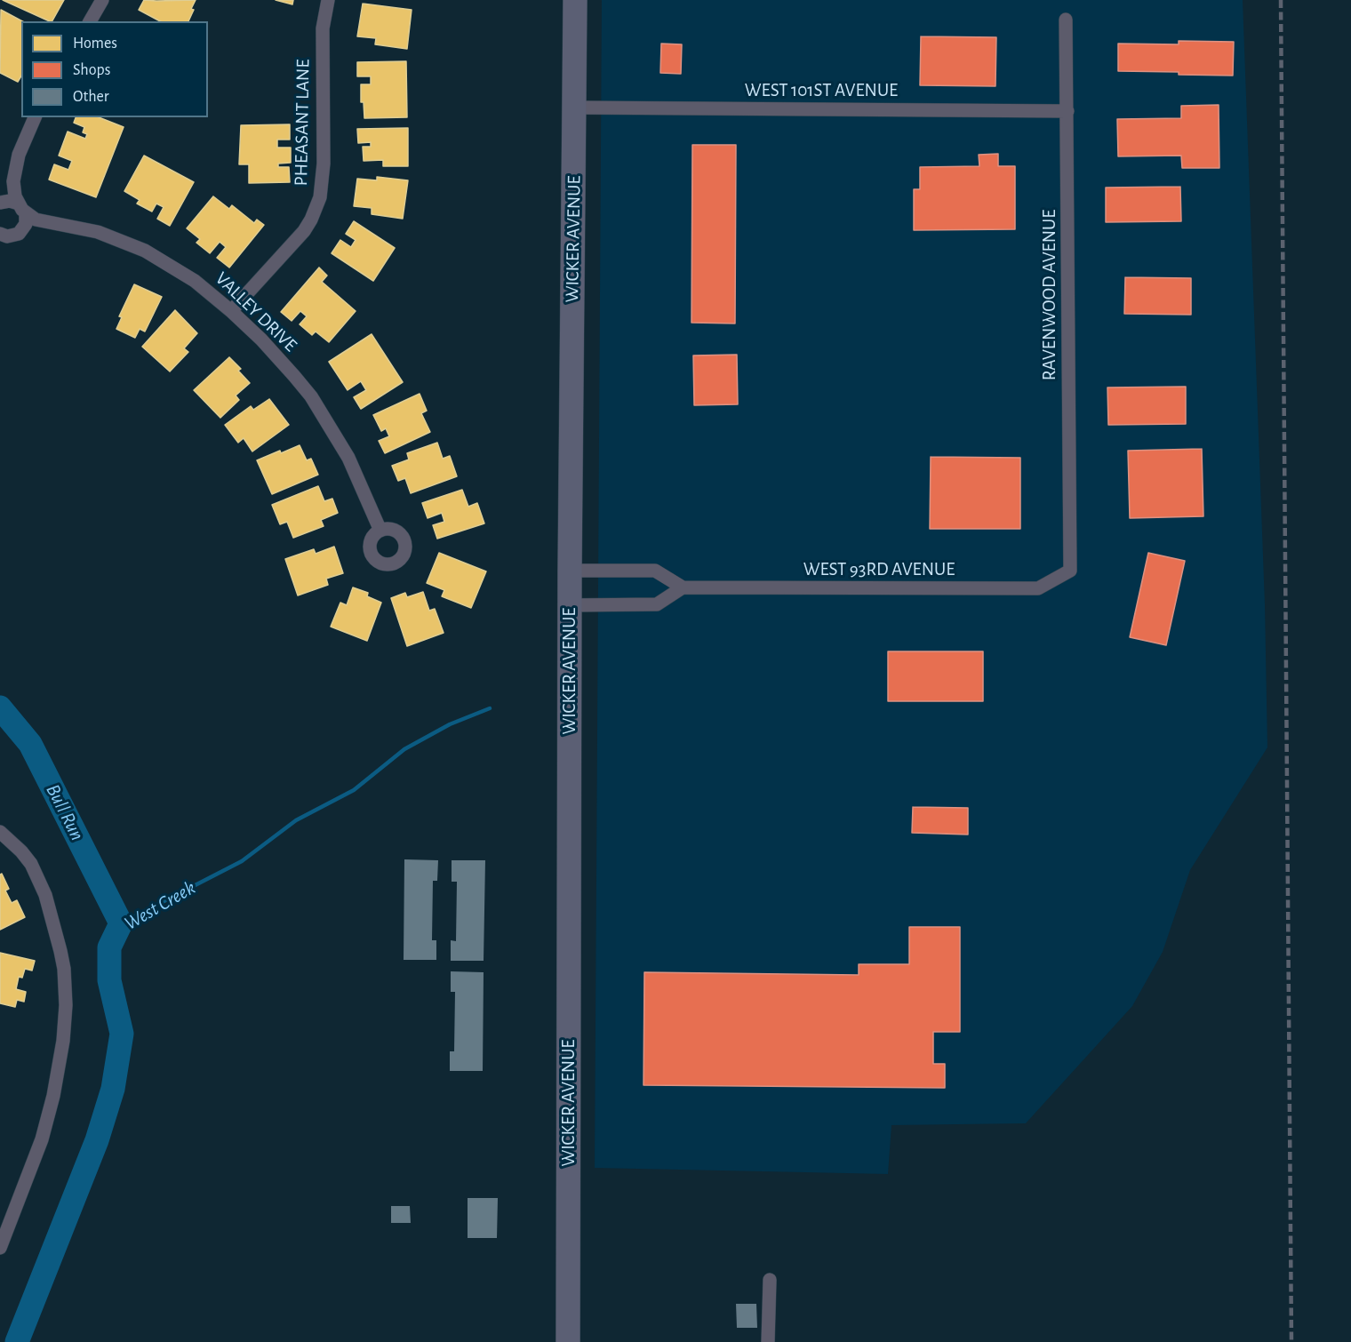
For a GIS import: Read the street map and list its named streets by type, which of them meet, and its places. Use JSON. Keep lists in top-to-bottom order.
{
  "streets": {
    "highway": ["WICKER AVENUE"],
    "street": [
      "WEST 101ST AVENUE",
      "PHEASANT LANE",
      "RAVENWOOD AVENUE",
      "VALLEY DRIVE",
      "WEST 93RD AVENUE"
    ]
  },
  "crossings": [
    ["WEST 101ST AVENUE", "WICKER AVENUE"],
    ["WEST 101ST AVENUE", "RAVENWOOD AVENUE"],
    ["PHEASANT LANE", "VALLEY DRIVE"],
    ["RAVENWOOD AVENUE", "WEST 93RD AVENUE"]
  ],
  "water": ["Bull Run", "West Creek"],
  "legend": ["Homes", "Shops", "Other"]
}
